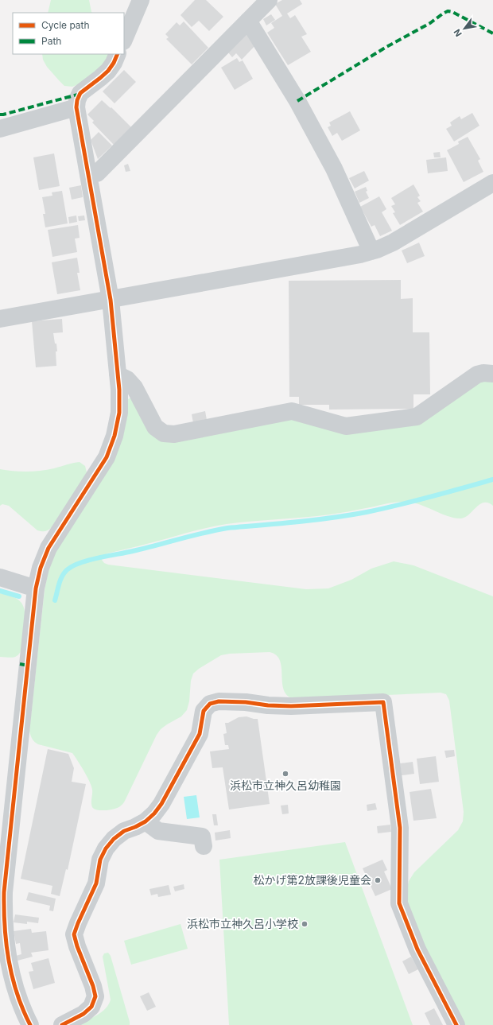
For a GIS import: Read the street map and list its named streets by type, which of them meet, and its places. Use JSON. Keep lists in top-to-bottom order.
{
  "places": ["浜松市立神久呂幼稚園", "松かげ第2放課後児童会", "浜松市立神久呂小学校"],
  "legend": ["Cycle path", "Path"],
  "north": "bottom left"
}
